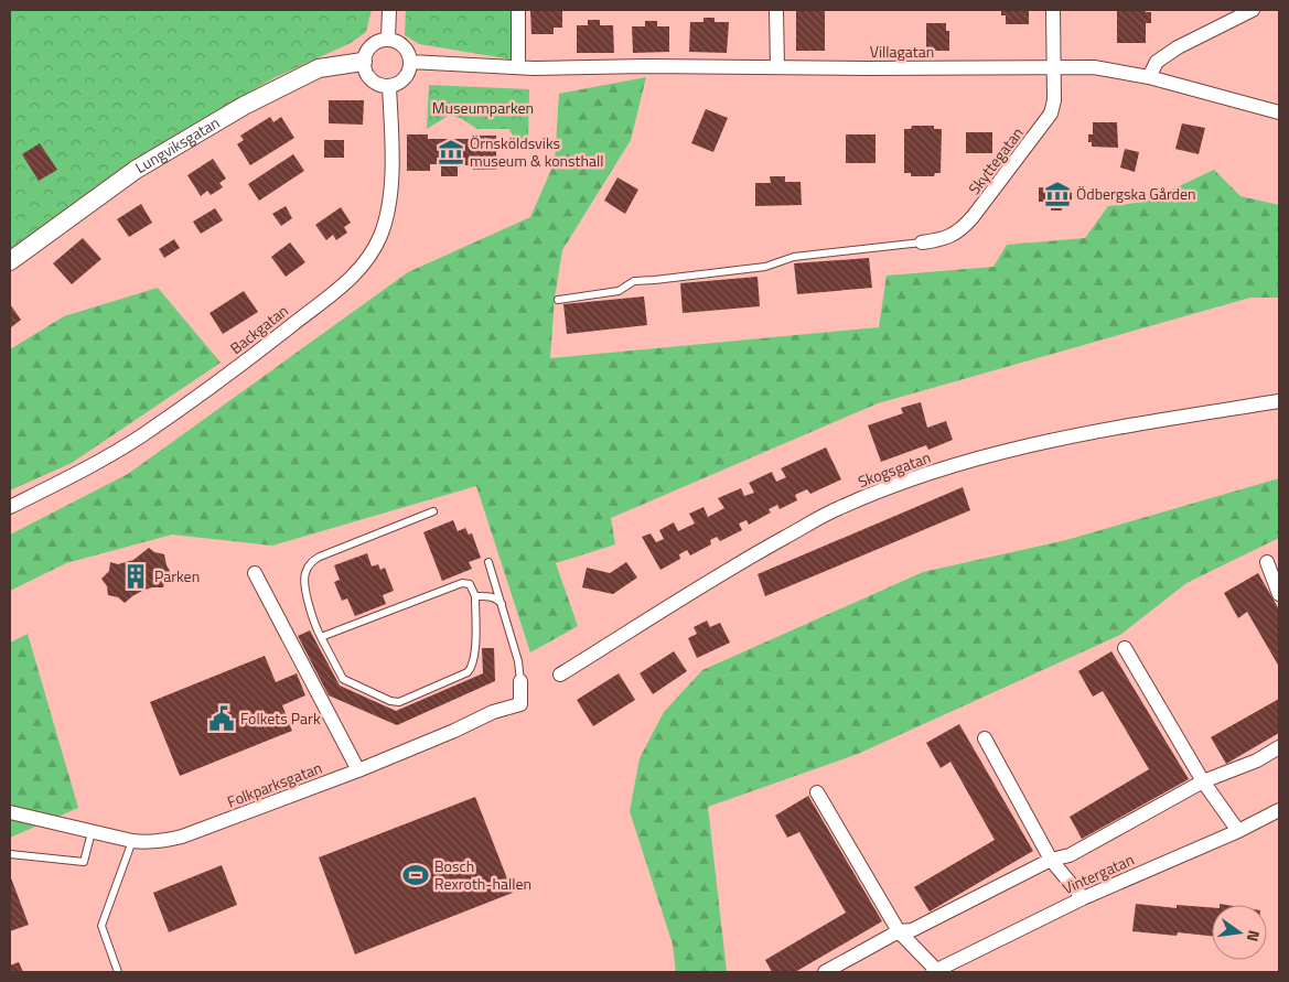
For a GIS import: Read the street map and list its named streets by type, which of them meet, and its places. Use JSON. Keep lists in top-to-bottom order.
{
  "streets": {
    "street": [
      "Villagatan",
      "Lungviksgatan",
      "Skyttegatan",
      "Backgatan",
      "Skogsgatan",
      "Folkparksgatan",
      "Vintergatan"
    ]
  },
  "crossings": [
    ["Villagatan", "Lungviksgatan"],
    ["Villagatan", "Skyttegatan"],
    ["Villagatan", "Backgatan"],
    ["Lungviksgatan", "Backgatan"]
  ],
  "parks": ["Museumparken"],
  "places": {
    "museum": ["Örnsköldsviks museum & konsthall", "Ödbergska Gården"],
    "building": ["Parken"],
    "public building": ["Folkets Park"],
    "sports": ["Bosch Rexroth-hallen"]
  },
  "north": "right"
}
